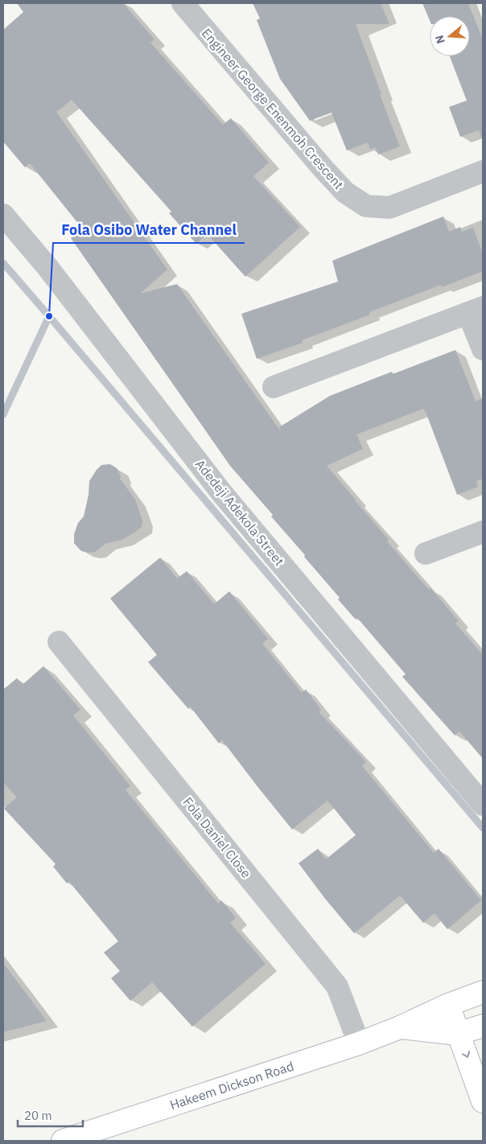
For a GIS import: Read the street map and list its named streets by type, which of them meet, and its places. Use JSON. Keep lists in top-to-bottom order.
{
  "streets": {
    "street": [
      "Engineer George Enenmoh Crescent",
      "Adedeji Adekola Street",
      "Fola Daniel Close",
      "Hakeem Dickson Road"
    ]
  },
  "crossings": [
    ["Fola Daniel Close", "Hakeem Dickson Road"]
  ],
  "places": ["Fola Osibo Water Channel"],
  "scale_bar": "20 m",
  "north": "left"
}
